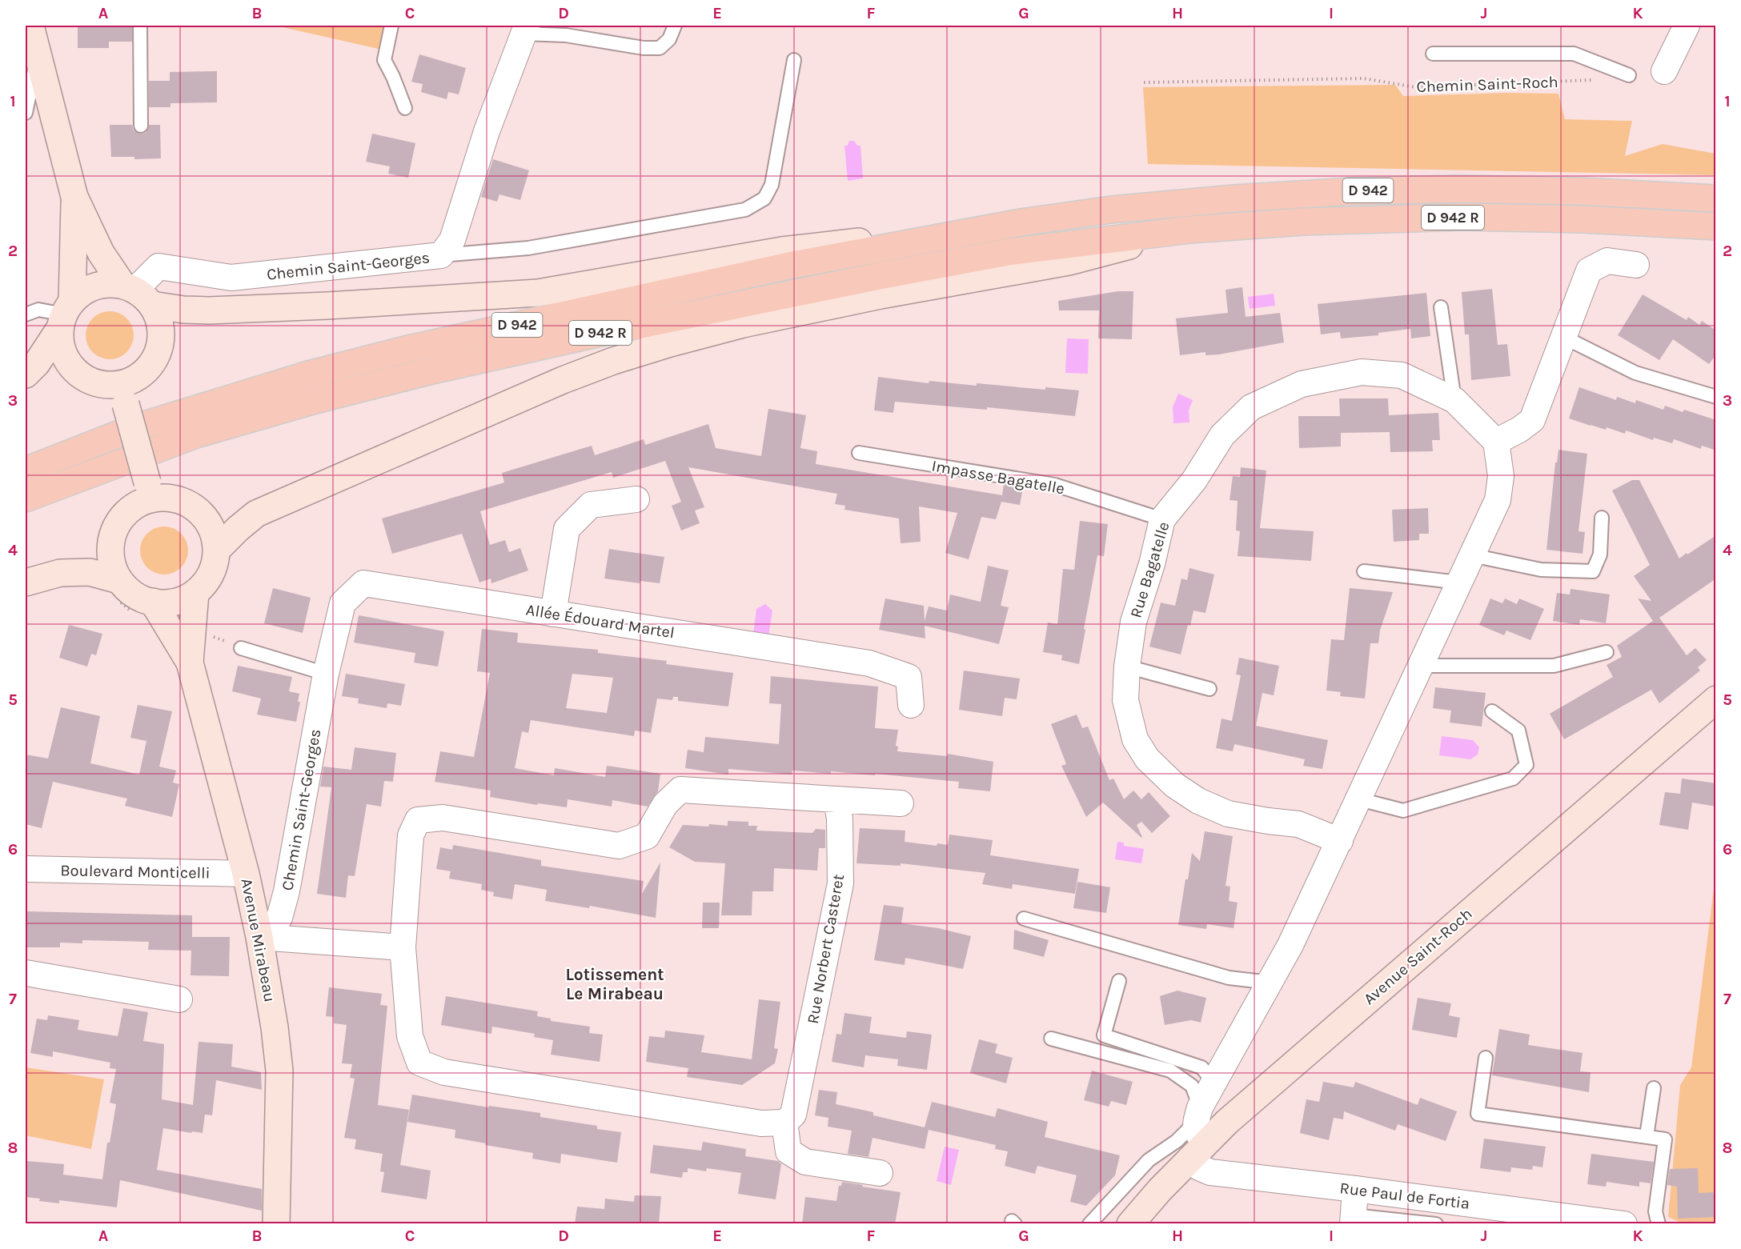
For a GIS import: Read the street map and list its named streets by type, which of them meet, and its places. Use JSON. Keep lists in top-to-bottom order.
{
  "streets": {
    "main road": [
      "D 942",
      "D 942 R",
      "Avenue Mirabeau",
      "Avenue Saint-Roch"
    ],
    "street": [
      "Chemin Saint-Georges",
      "Rue Bagatelle",
      "Allée Édouard Martel",
      "Boulevard Monticelli",
      "Rue Norbert Casteret",
      "Rue Paul de Fortia"
    ],
    "lane": ["Impasse Bagatelle"],
    "path": ["Chemin Saint-Roch"]
  },
  "crossings": [
    ["Chemin Saint-Georges", "Allée Édouard Martel"],
    ["Chemin Saint-Georges", "Avenue Mirabeau"],
    ["Impasse Bagatelle", "Rue Bagatelle"],
    ["Boulevard Monticelli", "Avenue Mirabeau"],
    ["Avenue Saint-Roch", "Rue Paul de Fortia"]
  ],
  "districts": ["Lotissement Le Mirabeau"],
  "grid": {
    "columns": [
      "A",
      "B",
      "C",
      "D",
      "E",
      "F",
      "G",
      "H",
      "I",
      "J",
      "K"
    ],
    "rows": [
      "1",
      "2",
      "3",
      "4",
      "5",
      "6",
      "7",
      "8"
    ]
  }
}
